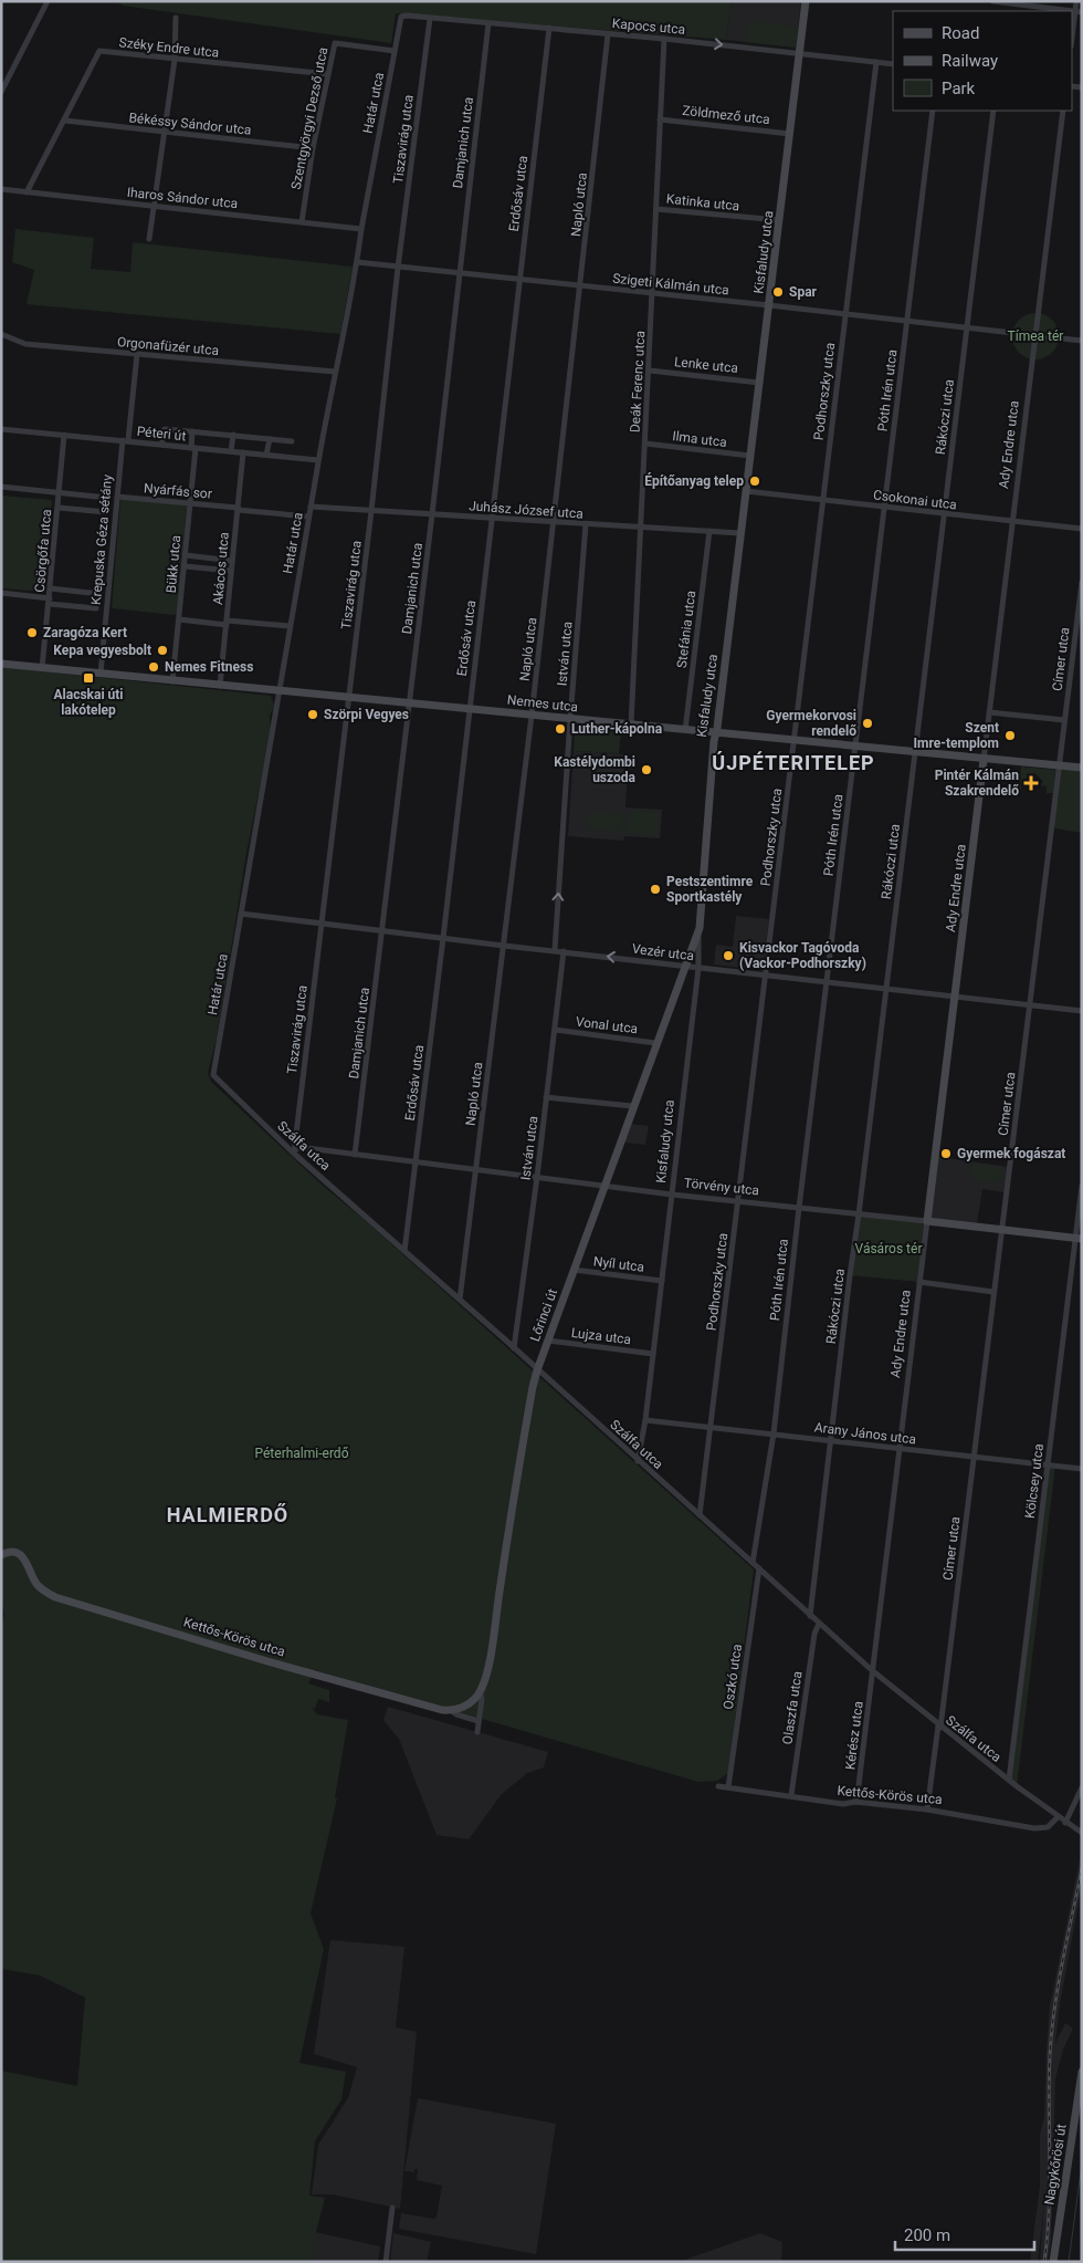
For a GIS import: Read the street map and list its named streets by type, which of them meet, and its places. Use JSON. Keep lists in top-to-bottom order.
{
  "streets": {
    "street": [
      "Kapocs utca",
      "Széky Endre utca",
      "Határ utca",
      "Zöldmező utca",
      "Szentgyörgyi Dezső utca",
      "Békéssy Sándor utca",
      "Tiszavirág utca",
      "Damjanich utca",
      "Erdősáv utca",
      "Iharos Sándor utca",
      "Katinka utca",
      "Napló utca",
      "Kisfaludy utca",
      "Szigeti Kálmán utca",
      "Orgonafüzér utca",
      "Lenke utca",
      "Deák Ferenc utca",
      "Póth Irén utca",
      "Podhorszky utca",
      "Rákóczi utca",
      "Péteri út",
      "Ilma utca",
      "Ady Endre utca",
      "Nyárfás sor",
      "Csokonai utca",
      "Juhász József utca",
      "Krepuska Géza sétány",
      "Csörgőfa utca",
      "Bükk utca",
      "Akácos utca",
      "Stefánia utca",
      "István utca",
      "Címer utca",
      "Nemes utca",
      "Vezér utca",
      "Vonal utca",
      "Szálfa utca",
      "Törvény utca",
      "Nyíl utca",
      "Lőrinci út",
      "Lujza utca",
      "Arany János utca",
      "Kölcsey utca",
      "Kettős-Körös utca",
      "Oszkó utca",
      "Olaszfa utca",
      "Kérész utca",
      "Nagykőrösi út"
    ]
  },
  "crossings": [
    ["Kapocs utca", "Határ utca"],
    ["Kapocs utca", "Tiszavirág utca"],
    ["Kapocs utca", "Damjanich utca"],
    ["Kapocs utca", "Erdősáv utca"],
    ["Kapocs utca", "Napló utca"],
    ["Kapocs utca", "Kisfaludy utca"],
    ["Kapocs utca", "Deák Ferenc utca"],
    ["Kapocs utca", "Podhorszky utca"],
    ["Széky Endre utca", "Szentgyörgyi Dezső utca"],
    ["Széky Endre utca", "Békéssy Sándor utca"],
    ["Széky Endre utca", "Iharos Sándor utca"],
    ["Határ utca", "Szentgyörgyi Dezső utca"],
    ["Határ utca", "Iharos Sándor utca"],
    ["Határ utca", "Szigeti Kálmán utca"],
    ["Határ utca", "Orgonafüzér utca"],
    ["Határ utca", "Péteri út"],
    ["Határ utca", "Nyárfás sor"],
    ["Határ utca", "Juhász József utca"],
    ["Határ utca", "Nemes utca"],
    ["Határ utca", "Vezér utca"],
    ["Határ utca", "Szálfa utca"],
    ["Zöldmező utca", "Kisfaludy utca"],
    ["Zöldmező utca", "Deák Ferenc utca"],
    ["Szentgyörgyi Dezső utca", "Békéssy Sándor utca"],
    ["Szentgyörgyi Dezső utca", "Iharos Sándor utca"],
    ["Tiszavirág utca", "Szigeti Kálmán utca"],
    ["Tiszavirág utca", "Juhász József utca"],
    ["Tiszavirág utca", "Nemes utca"],
    ["Tiszavirág utca", "Vezér utca"],
    ["Tiszavirág utca", "Szálfa utca"],
    ["Tiszavirág utca", "Törvény utca"],
    ["Damjanich utca", "Szigeti Kálmán utca"],
    ["Damjanich utca", "Juhász József utca"],
    ["Damjanich utca", "Nemes utca"],
    ["Damjanich utca", "Vezér utca"],
    ["Damjanich utca", "Törvény utca"],
    ["Erdősáv utca", "Szigeti Kálmán utca"],
    ["Erdősáv utca", "Juhász József utca"],
    ["Erdősáv utca", "Nemes utca"],
    ["Erdősáv utca", "Vezér utca"],
    ["Erdősáv utca", "Szálfa utca"],
    ["Erdősáv utca", "Törvény utca"],
    ["Katinka utca", "Kisfaludy utca"],
    ["Katinka utca", "Deák Ferenc utca"],
    ["Napló utca", "Szigeti Kálmán utca"],
    ["Napló utca", "Juhász József utca"],
    ["Napló utca", "Nemes utca"],
    ["Napló utca", "Vezér utca"],
    ["Napló utca", "Szálfa utca"],
    ["Napló utca", "Törvény utca"],
    ["Kisfaludy utca", "Szigeti Kálmán utca"],
    ["Kisfaludy utca", "Lenke utca"],
    ["Kisfaludy utca", "Ilma utca"],
    ["Kisfaludy utca", "Csokonai utca"],
    ["Kisfaludy utca", "Juhász József utca"],
    ["Kisfaludy utca", "Nemes utca"],
    ["Kisfaludy utca", "Vezér utca"],
    ["Kisfaludy utca", "Szálfa utca"],
    ["Kisfaludy utca", "Törvény utca"],
    ["Kisfaludy utca", "Nyíl utca"],
    ["Kisfaludy utca", "Lőrinci út"],
    ["Kisfaludy utca", "Lujza utca"],
    ["Kisfaludy utca", "Arany János utca"],
    ["Szigeti Kálmán utca", "Deák Ferenc utca"],
    ["Szigeti Kálmán utca", "Póth Irén utca"],
    ["Szigeti Kálmán utca", "Podhorszky utca"],
    ["Szigeti Kálmán utca", "Rákóczi utca"],
    ["Szigeti Kálmán utca", "Ady Endre utca"],
    ["Orgonafüzér utca", "Krepuska Géza sétány"],
    ["Lenke utca", "Deák Ferenc utca"],
    ["Deák Ferenc utca", "Ilma utca"],
    ["Deák Ferenc utca", "Juhász József utca"],
    ["Deák Ferenc utca", "Nemes utca"],
    ["Póth Irén utca", "Csokonai utca"],
    ["Póth Irén utca", "Nemes utca"],
    ["Póth Irén utca", "Vezér utca"],
    ["Póth Irén utca", "Szálfa utca"],
    ["Póth Irén utca", "Törvény utca"],
    ["Póth Irén utca", "Arany János utca"],
    ["Podhorszky utca", "Csokonai utca"],
    ["Podhorszky utca", "Nemes utca"],
    ["Podhorszky utca", "Vezér utca"],
    ["Podhorszky utca", "Szálfa utca"],
    ["Podhorszky utca", "Törvény utca"],
    ["Podhorszky utca", "Arany János utca"],
    ["Rákóczi utca", "Csokonai utca"],
    ["Rákóczi utca", "Nemes utca"],
    ["Rákóczi utca", "Vezér utca"],
    ["Rákóczi utca", "Szálfa utca"],
    ["Rákóczi utca", "Törvény utca"],
    ["Rákóczi utca", "Arany János utca"],
    ["Péteri út", "Krepuska Géza sétány"],
    ["Péteri út", "Csörgőfa utca"],
    ["Péteri út", "Bükk utca"],
    ["Péteri út", "Akácos utca"],
    ["Ady Endre utca", "Csokonai utca"],
    ["Ady Endre utca", "Nemes utca"],
    ["Ady Endre utca", "Vezér utca"],
    ["Ady Endre utca", "Szálfa utca"],
    ["Ady Endre utca", "Törvény utca"],
    ["Ady Endre utca", "Arany János utca"],
    ["Ady Endre utca", "Kérész utca"],
    ["Nyárfás sor", "Krepuska Géza sétány"],
    ["Nyárfás sor", "Bükk utca"],
    ["Nyárfás sor", "Akácos utca"],
    ["Juhász József utca", "Stefánia utca"],
    ["Juhász József utca", "István utca"],
    ["Krepuska Géza sétány", "Nemes utca"],
    ["Csörgőfa utca", "Nemes utca"],
    ["Bükk utca", "Nemes utca"],
    ["Akácos utca", "Nemes utca"],
    ["Stefánia utca", "Nemes utca"],
    ["István utca", "Nemes utca"],
    ["István utca", "Vezér utca"],
    ["István utca", "Vonal utca"],
    ["István utca", "Szálfa utca"],
    ["István utca", "Törvény utca"],
    ["Címer utca", "Nemes utca"],
    ["Címer utca", "Vezér utca"],
    ["Címer utca", "Szálfa utca"],
    ["Címer utca", "Törvény utca"],
    ["Címer utca", "Arany János utca"],
    ["Címer utca", "Kettős-Körös utca"],
    ["Vezér utca", "Lőrinci út"],
    ["Vonal utca", "Lőrinci út"],
    ["Szálfa utca", "Törvény utca"],
    ["Szálfa utca", "Lőrinci út"],
    ["Szálfa utca", "Kölcsey utca"],
    ["Szálfa utca", "Kettős-Körös utca"],
    ["Szálfa utca", "Oszkó utca"],
    ["Szálfa utca", "Olaszfa utca"],
    ["Szálfa utca", "Kérész utca"],
    ["Törvény utca", "Lőrinci út"],
    ["Törvény utca", "Kölcsey utca"],
    ["Nyíl utca", "Lőrinci út"],
    ["Lőrinci út", "Lujza utca"],
    ["Arany János utca", "Kölcsey utca"],
    ["Kettős-Körös utca", "Oszkó utca"],
    ["Kettős-Körös utca", "Olaszfa utca"],
    ["Kettős-Körös utca", "Kérész utca"]
  ],
  "districts": ["ÚJPÉTERITELEP", "HALMIERDŐ"],
  "parks": ["Tímea tér", "Vásáros tér", "Péterhalmi-erdő"],
  "places": {
    "other": [
      "Spar",
      "Építőanyag telep",
      "Zaragóza Kert",
      "Kepa vegyesbolt",
      "Nemes Fitness",
      "Szörpi Vegyes",
      "Gyermekorvosi rendelő",
      "Luther-kápolna",
      "Szent Imre-templom",
      "Kastélydombi uszoda",
      "Pestszentimre Sportkastély",
      "Kisvackor Tagóvoda (Vackor-Podhorszky)",
      "Gyermek fogászat"
    ],
    "transit": ["Alacskai úti lakótelep"],
    "health": ["Pintér Kálmán Szakrendelő"]
  },
  "legend": ["Road", "Railway", "Park"],
  "scale_bar": "200 m"
}
